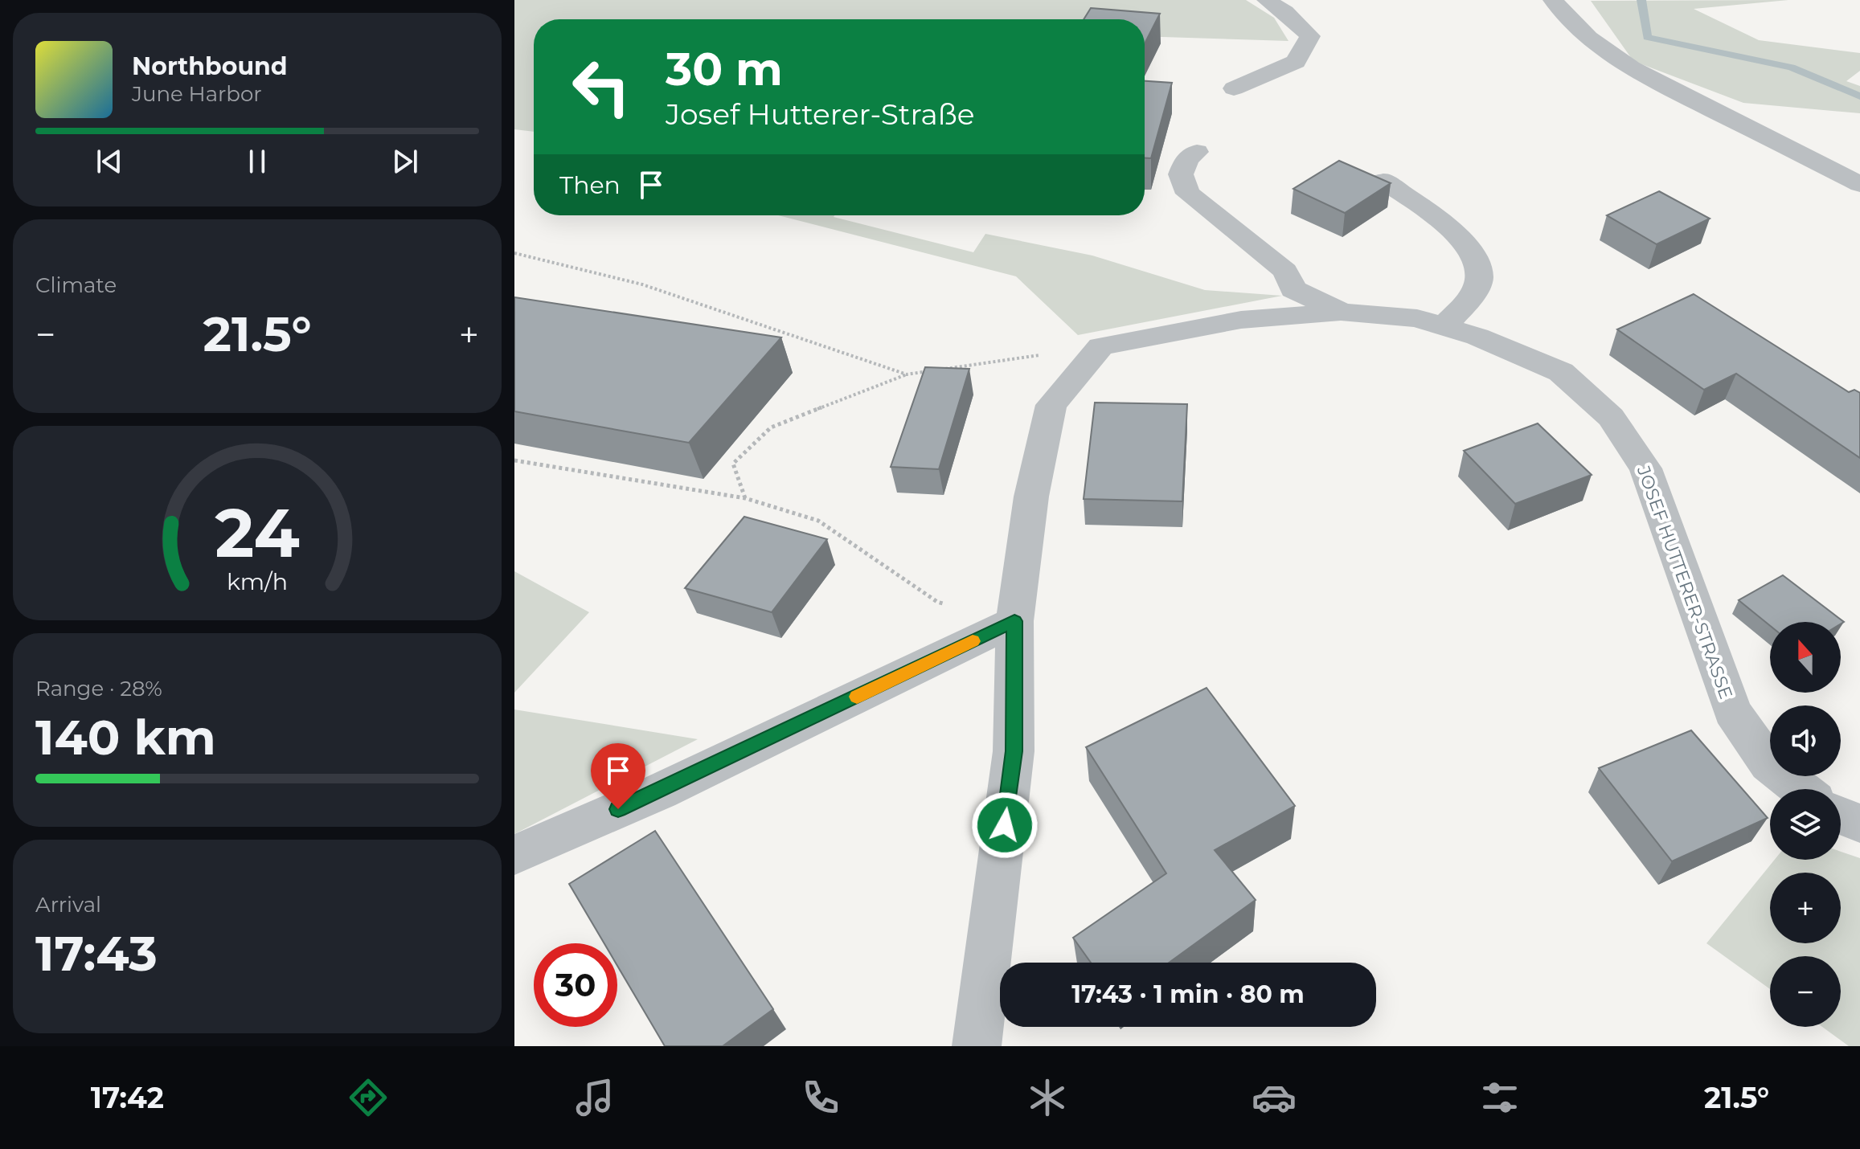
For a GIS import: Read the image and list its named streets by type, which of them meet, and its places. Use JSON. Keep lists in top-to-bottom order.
{
  "streets": {
    "street": ["JOSEF HUTTERER-STRASSE"]
  },
  "north": "top",
  "page": {
    "turn": ["30 m", "Josef Hutterer-Straße"],
    "song": ["Northbound", "June Harbor"],
    "then": "Then",
    "tile": [
      "Climate",
      ["Range · 28%", "140 km"],
      ["Arrival", "17:43"]
    ],
    "heat": ["−", "21.5°", "+"],
    "map_buttons": ["+", "−"],
    "limit": "30",
    "trip": "17:43 · 1 min · 80 m",
    "tabs": ["17:42", "21.5°"],
    "gauge": ["24", "km/h"]
  }
}
